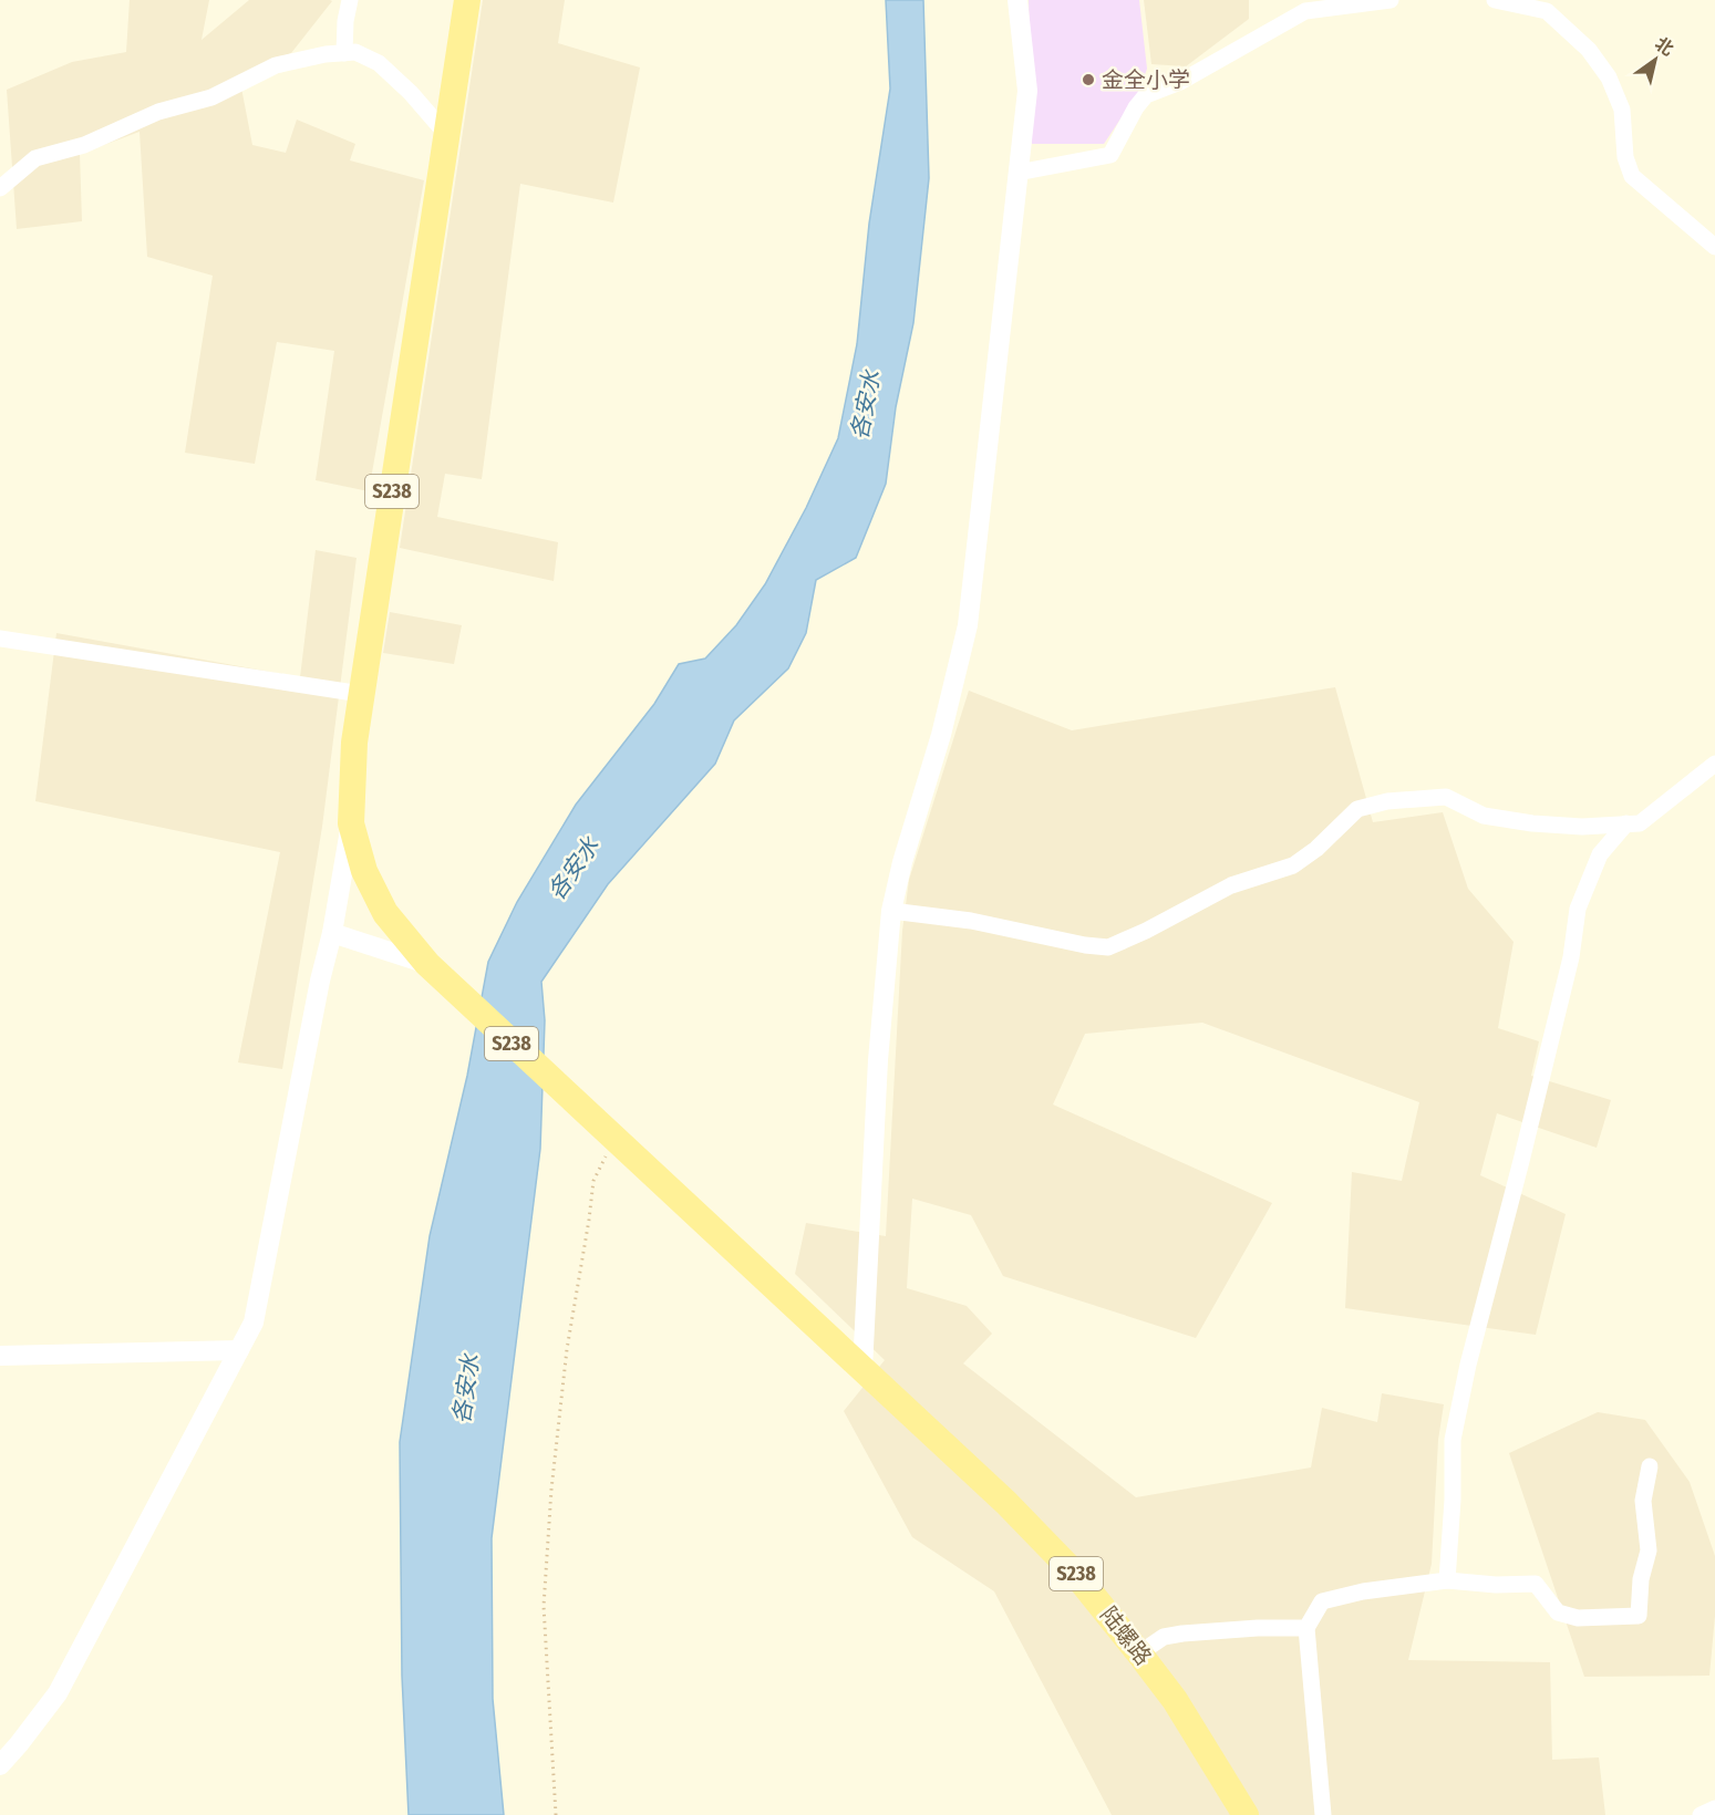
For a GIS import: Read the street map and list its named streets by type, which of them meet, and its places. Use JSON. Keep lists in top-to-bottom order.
{
  "streets": {
    "main road": ["S238", "陆螺路"]
  },
  "crossings": [
    ["S238", "陆螺路"]
  ],
  "water": ["各安水"],
  "places": ["金全小学"],
  "north": "top right"
}
